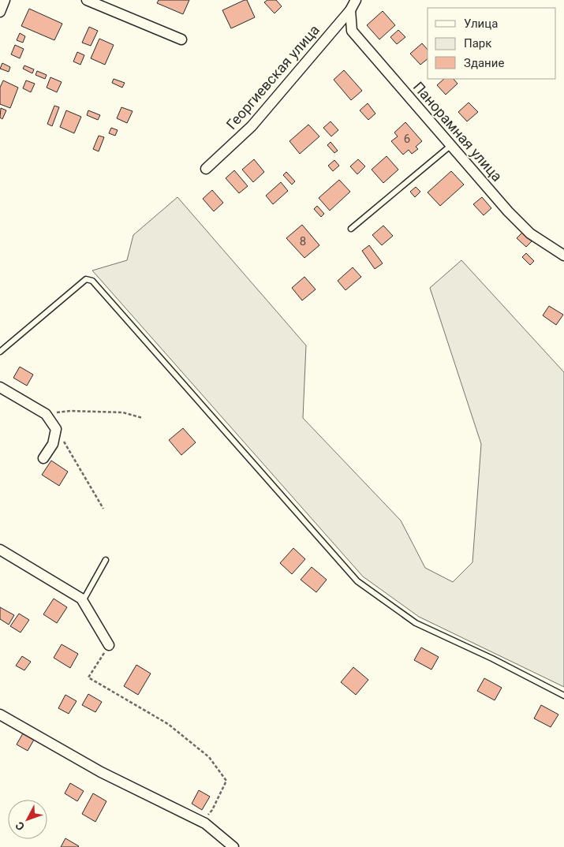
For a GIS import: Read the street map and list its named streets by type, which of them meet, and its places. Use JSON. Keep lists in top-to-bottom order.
{
  "streets": {
    "street": ["Георгиевская улица", "Панорамная улица"]
  },
  "crossings": [
    ["Георгиевская улица", "Панорамная улица"]
  ],
  "house_numbers": ["6", "8"],
  "legend": ["Улица", "Парк", "Здание"],
  "north": "bottom left"
}
